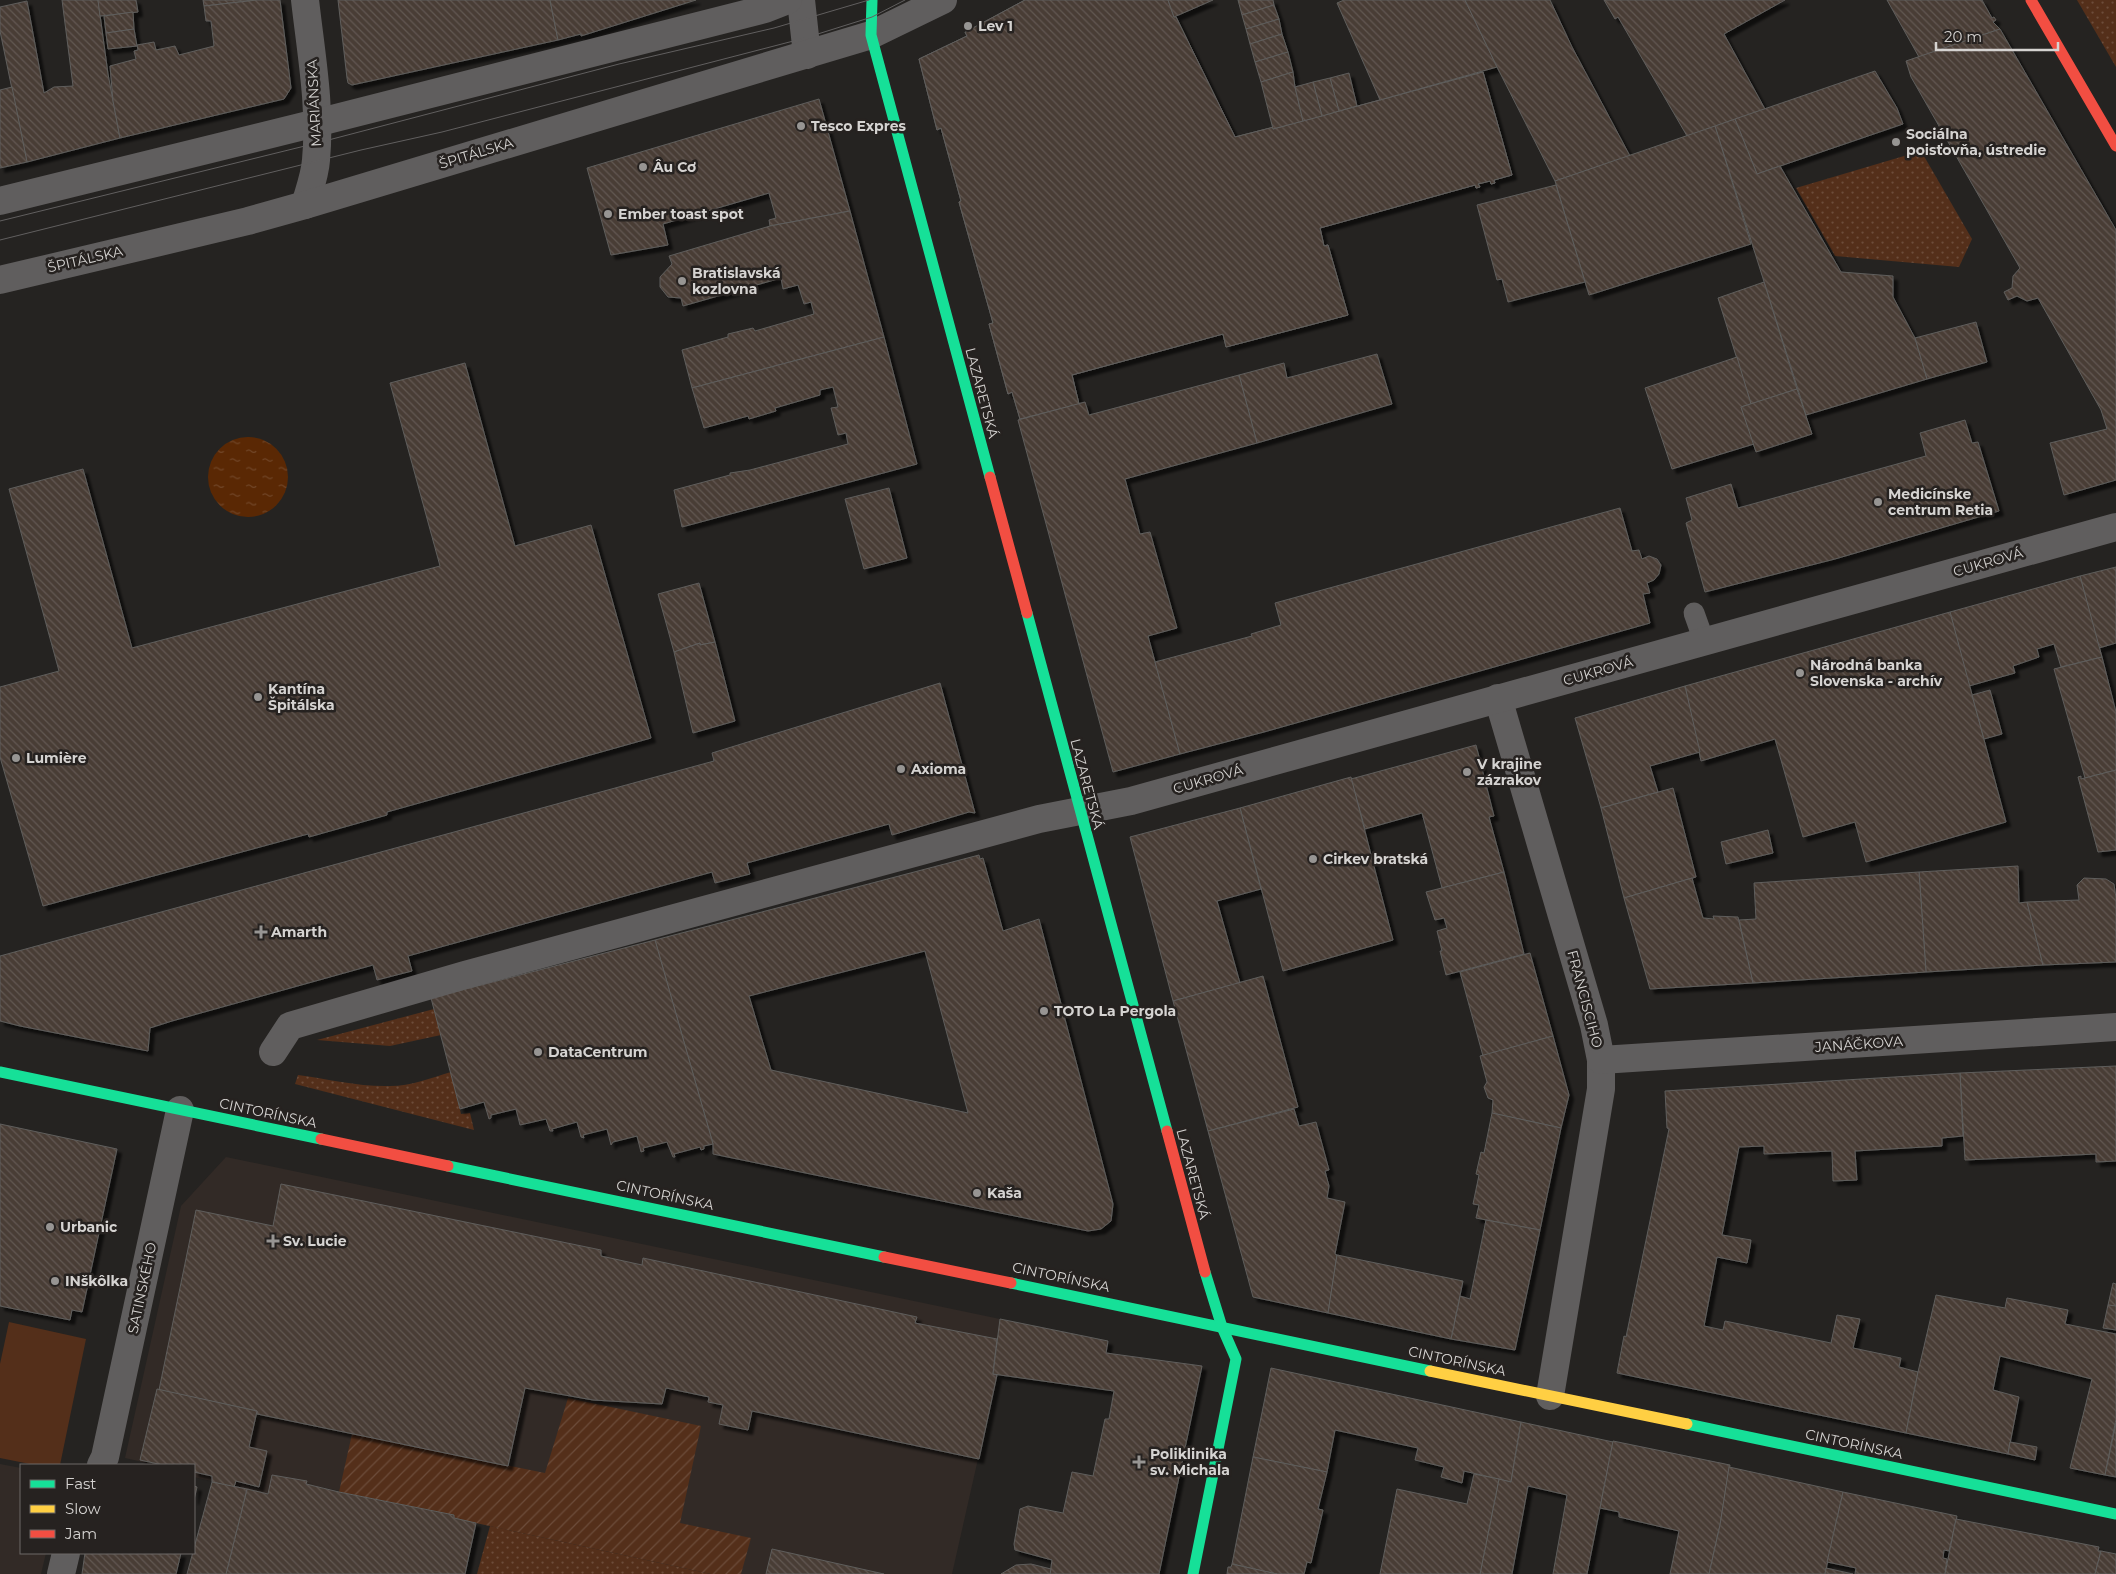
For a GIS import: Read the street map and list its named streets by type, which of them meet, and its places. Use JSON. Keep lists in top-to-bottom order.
{
  "streets": {
    "street": [
      "MARIÁNSKA",
      "ŠPITÁLSKA",
      "LAZARETSKÁ",
      "CUKROVÁ",
      "FRANCISCIHO",
      "JANÁČKOVA",
      "CINTORÍNSKA",
      "SATINSKÉHO"
    ]
  },
  "crossings": [
    ["MARIÁNSKA", "ŠPITÁLSKA"],
    ["ŠPITÁLSKA", "LAZARETSKÁ"],
    ["LAZARETSKÁ", "CUKROVÁ"],
    ["LAZARETSKÁ", "CINTORÍNSKA"],
    ["CUKROVÁ", "FRANCISCIHO"],
    ["FRANCISCIHO", "JANÁČKOVA"],
    ["FRANCISCIHO", "CINTORÍNSKA"],
    ["CINTORÍNSKA", "SATINSKÉHO"]
  ],
  "places": {
    "other": [
      "Lev 1",
      "Tesco Expres",
      "Sociálna poisťovňa, ústredie",
      "Âu Cơ",
      "Ember toast spot",
      "Bratislavská kozlovna",
      "Medicínske centrum Retia",
      "Národná banka Slovenska - archív",
      "Kantína Špitálska",
      "Lumière",
      "Axioma",
      "V krajine zázrakov",
      "Cirkev bratská",
      "TOTO La Pergola",
      "DataCentrum",
      "Kaša",
      "Urbanic",
      "INškôlka"
    ],
    "health": ["Amarth", "Sv. Lucie", "Poliklinika sv. Michala"]
  },
  "legend": ["Fast", "Slow", "Jam"],
  "scale_bar": "20 m"
}
